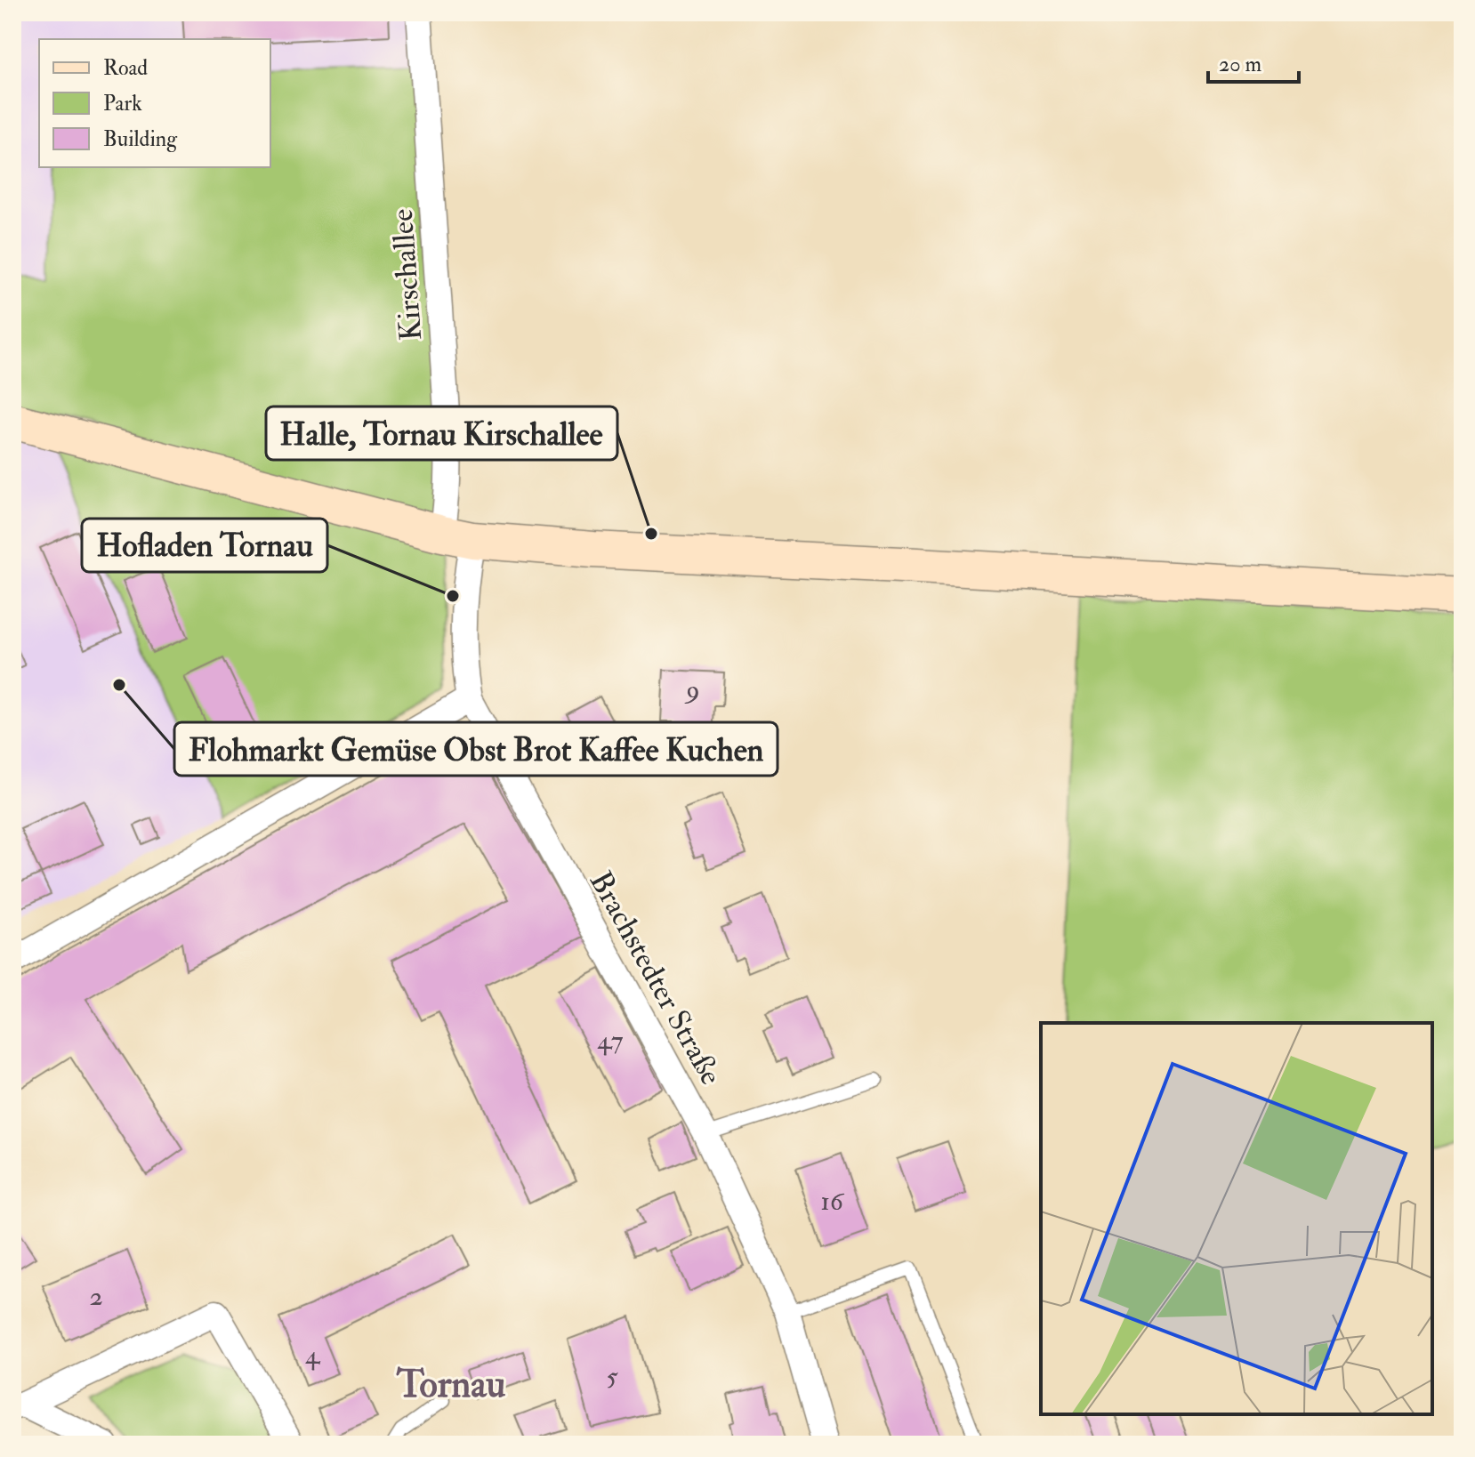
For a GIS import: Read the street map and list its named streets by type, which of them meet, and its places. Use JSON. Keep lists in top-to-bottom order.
{
  "streets": {
    "street": ["Kirschallee", "Brachstedter Straße"]
  },
  "crossings": [
    ["Kirschallee", "Brachstedter Straße"]
  ],
  "districts": ["Tornau"],
  "places": ["Halle, Tornau Kirschallee", "Hofladen Tornau", "Flohmarkt Gemüse Obst Brot Kaffee Kuchen"],
  "house_numbers": [
    "9",
    "47",
    "16",
    "2",
    "4",
    "5"
  ],
  "legend": ["Road", "Park", "Building"],
  "scale_bar": "20 m"
}
